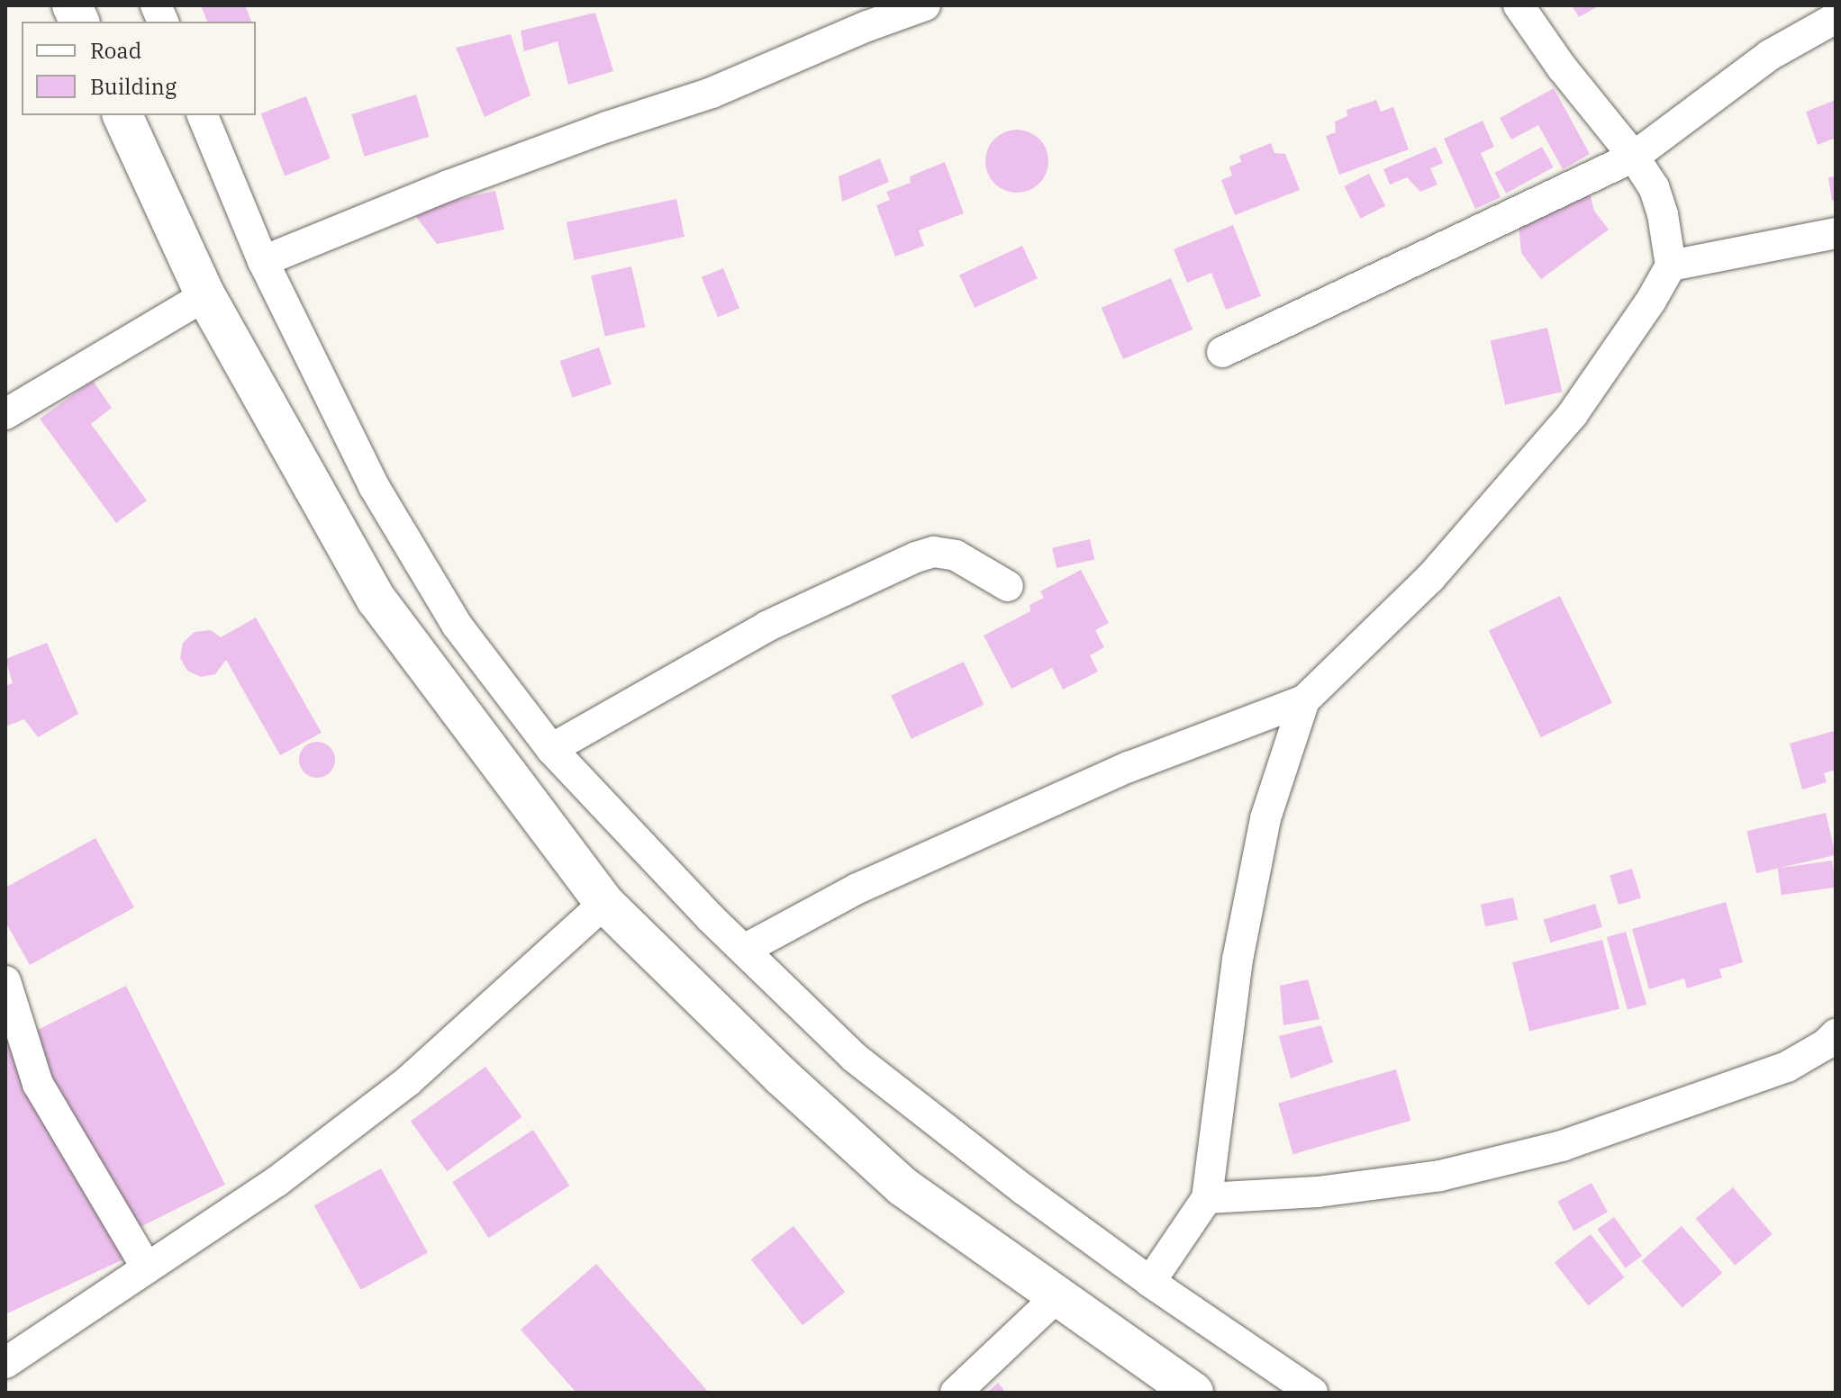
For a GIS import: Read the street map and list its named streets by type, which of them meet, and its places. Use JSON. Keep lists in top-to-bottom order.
{
  "legend": ["Road", "Building"]
}
